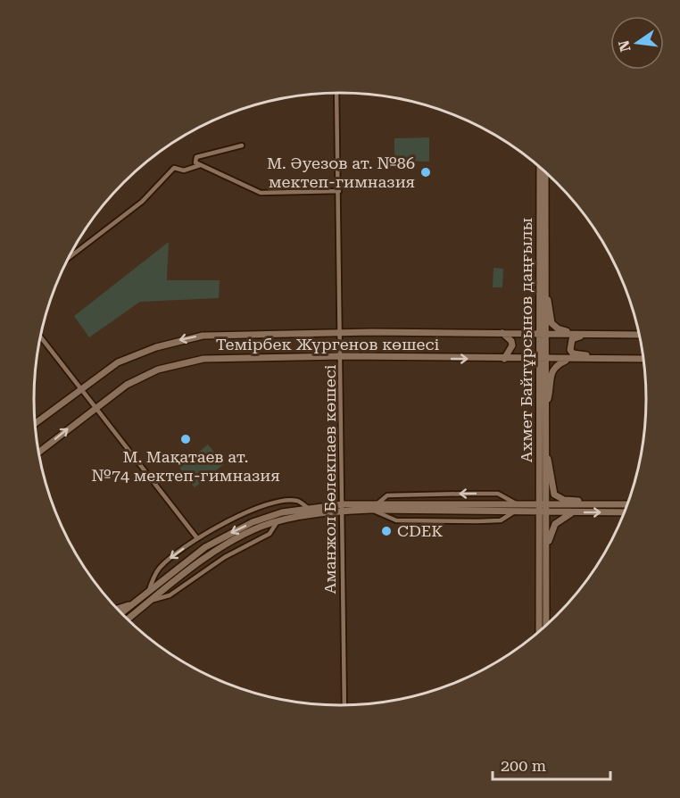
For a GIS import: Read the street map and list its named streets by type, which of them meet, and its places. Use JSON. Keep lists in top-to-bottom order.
{
  "streets": {
    "street": ["Ахмет Байтұрсынов даңғылы", "Темірбек Жүргенов көшесі", "Аманжол Бөлекпаев көшесі"]
  },
  "crossings": [
    ["Ахмет Байтұрсынов даңғылы", "Темірбек Жүргенов көшесі"],
    ["Темірбек Жүргенов көшесі", "Аманжол Бөлекпаев көшесі"]
  ],
  "places": ["М. Әуезов ат. №86 мектеп-гимназия", "М. Мақатаев ат. №74 мектеп-гимназия", "CDEK"],
  "scale_bar": "200 m",
  "north": "left"
}
